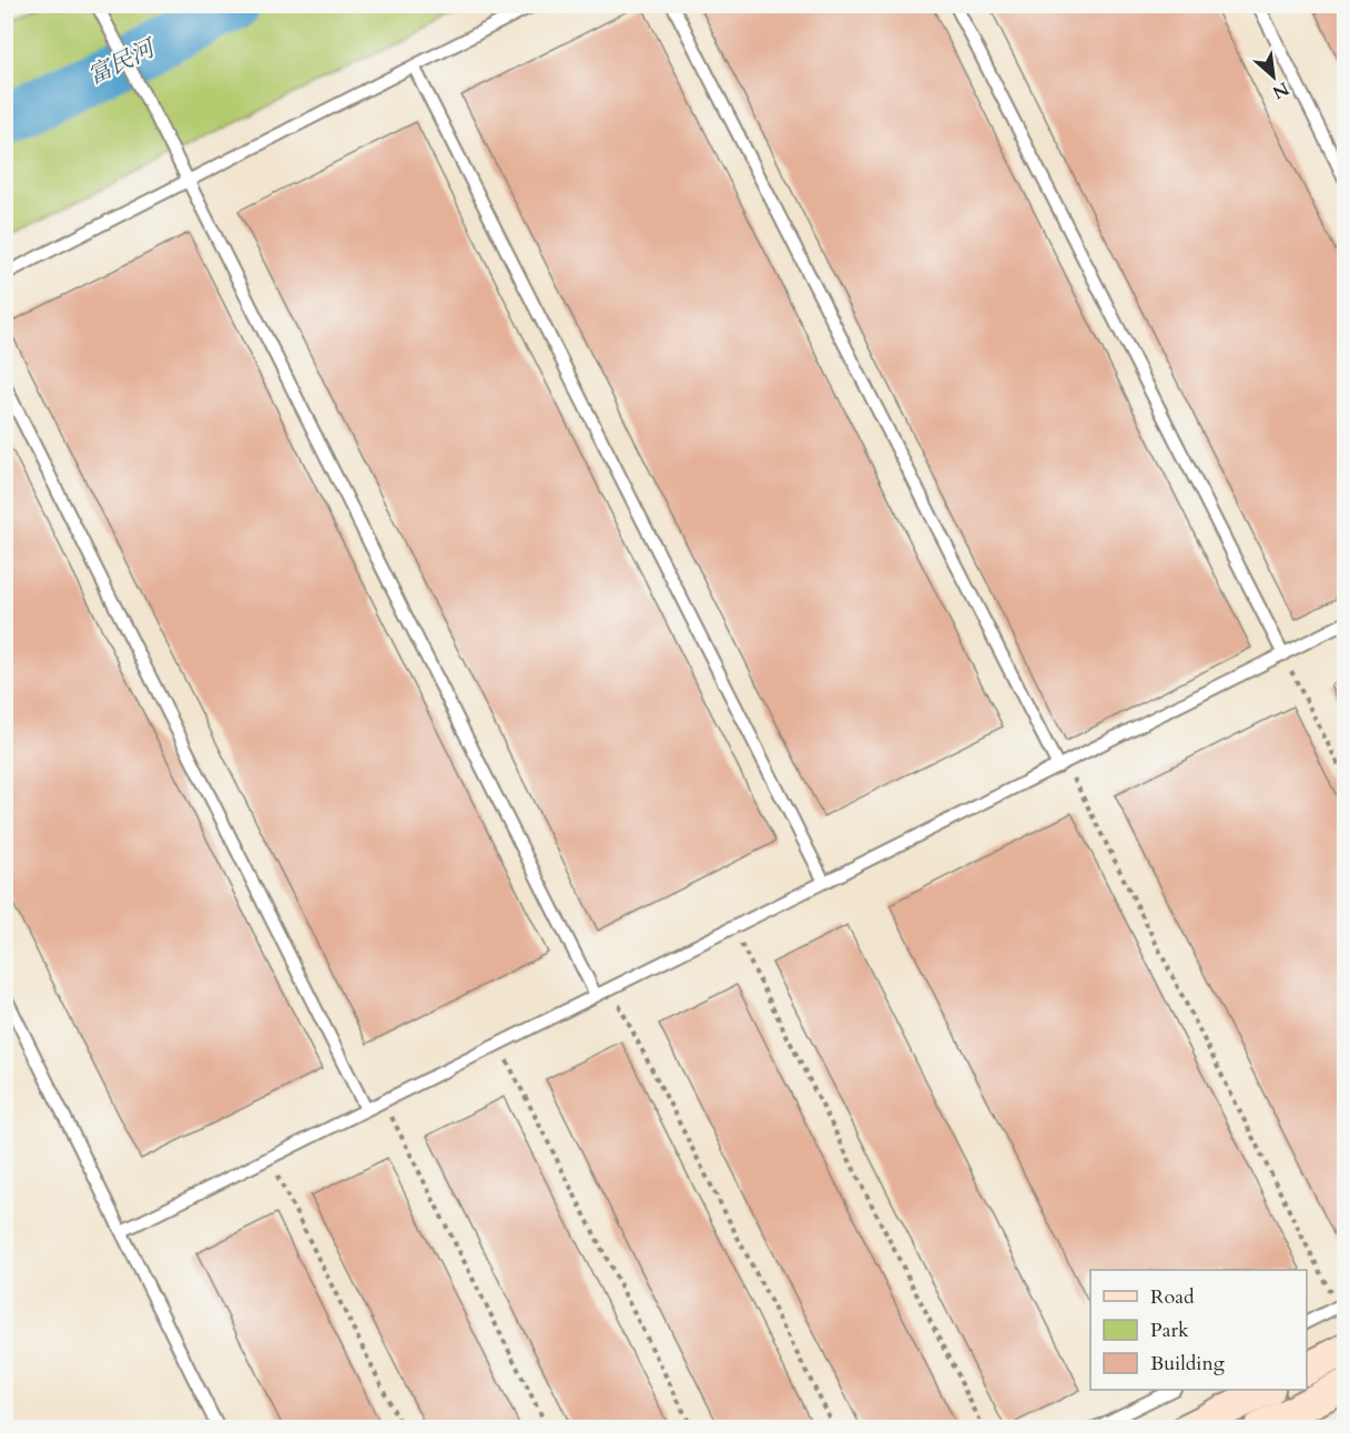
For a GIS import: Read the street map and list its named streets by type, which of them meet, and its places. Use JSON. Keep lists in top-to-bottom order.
{
  "water": ["富民河"],
  "legend": ["Road", "Park", "Building"],
  "north": "bottom right"
}
